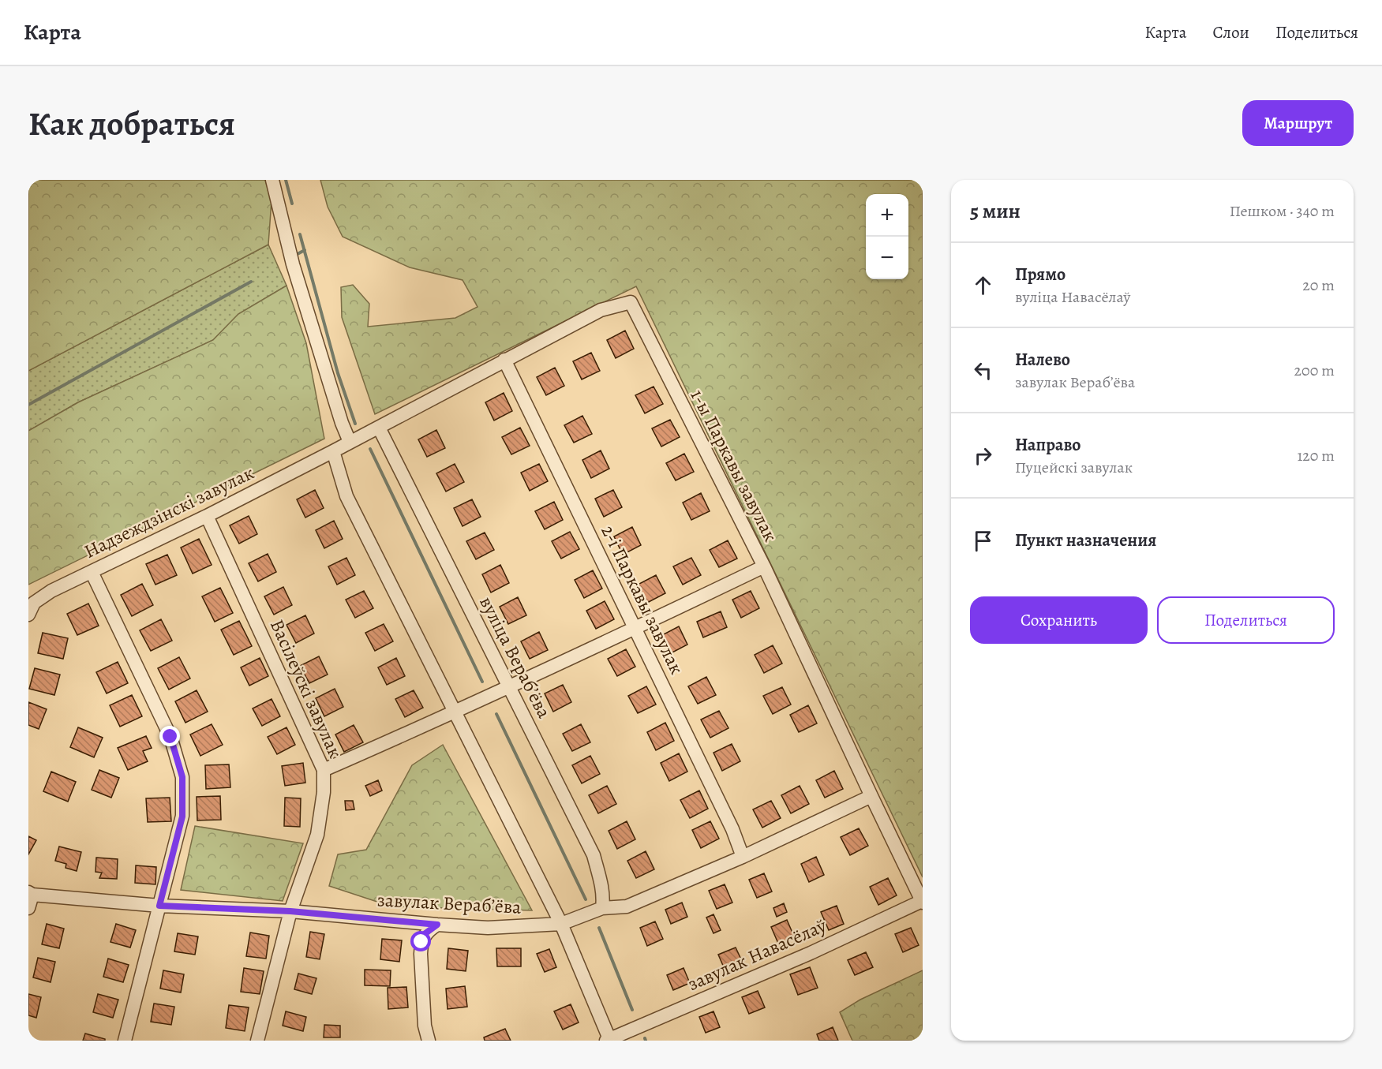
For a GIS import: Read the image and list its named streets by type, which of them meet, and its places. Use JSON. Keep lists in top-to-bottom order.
{
  "streets": {
    "street": [
      "1-ы Паркавы завулак",
      "Надзеждзінскі завулак",
      "2-і Паркавы завулак",
      "вуліца Верабʼёва",
      "Васілеўскі завулак",
      "завулак Верабʼёва",
      "завулак Навасёлаў"
    ]
  },
  "crossings": [
    ["1-ы Паркавы завулак", "Надзеждзінскі завулак"],
    ["1-ы Паркавы завулак", "2-і Паркавы завулак"],
    ["1-ы Паркавы завулак", "вуліца Верабʼёва"],
    ["1-ы Паркавы завулак", "завулак Верабʼёва"],
    ["1-ы Паркавы завулак", "завулак Навасёлаў"],
    ["Надзеждзінскі завулак", "Васілеўскі завулак"],
    ["2-і Паркавы завулак", "завулак Верабʼёва"],
    ["вуліца Верабʼёва", "завулак Верабʼёва"],
    ["Васілеўскі завулак", "завулак Верабʼёва"]
  ],
  "page": {
    "header": "Карта",
    "nav": ["Карта", "Слои", "Поделиться"],
    "buttons": [
      "Маршрут",
      ["Сохранить", "Поделиться"]
    ],
    "title": "Как добраться",
    "heading": ["5 мин", "Пешком · 340 m"],
    "map_buttons": ["+", "−"],
    "list": [
      ["Прямо", "вуліца Навасёлаў", "20 m"],
      ["Налево", "завулак Верабʼёва", "200 m"],
      ["Направо", "Пуцейскі завулак", "120 m"],
      "Пункт назначения"
    ]
  }
}
